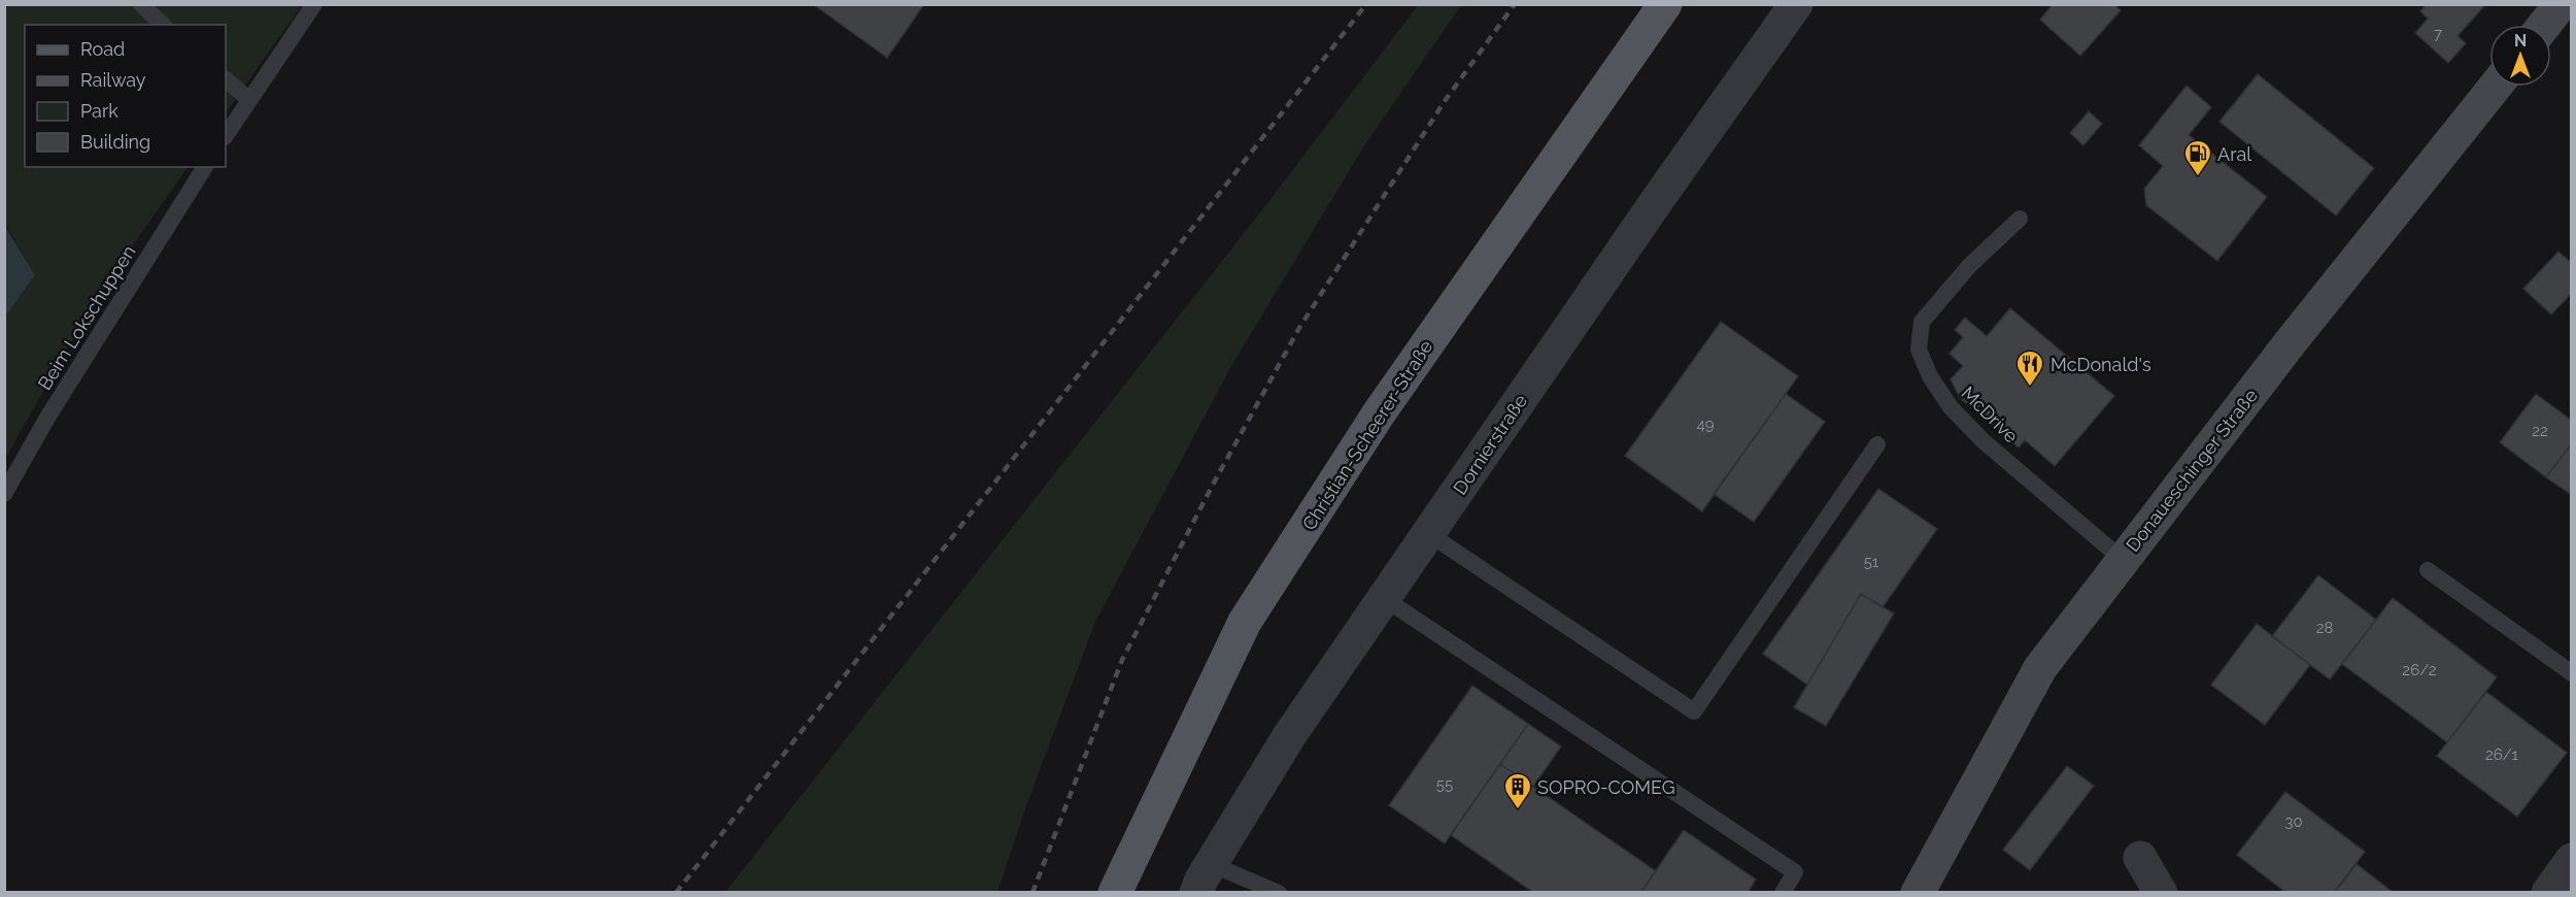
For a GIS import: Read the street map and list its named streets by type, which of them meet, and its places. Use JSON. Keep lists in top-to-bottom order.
{
  "streets": {
    "main road": ["Christian-Scheerer-Straße"],
    "street": ["Dornierstraße", "Donaueschinger Straße"],
    "lane": ["Beim Lokschuppen", "McDrive"]
  },
  "crossings": [
    ["McDrive", "Donaueschinger Straße"]
  ],
  "places": {
    "fuel station": ["Aral"],
    "restaurant": ["McDonald's"],
    "building": ["SOPRO-COMEG"]
  },
  "house_numbers": [
    "7",
    "49",
    "22",
    "51",
    "28",
    "26/2",
    "26/1",
    "55",
    "30"
  ],
  "legend": [
    "Road",
    "Railway",
    "Park",
    "Building"
  ],
  "north": "top"
}
